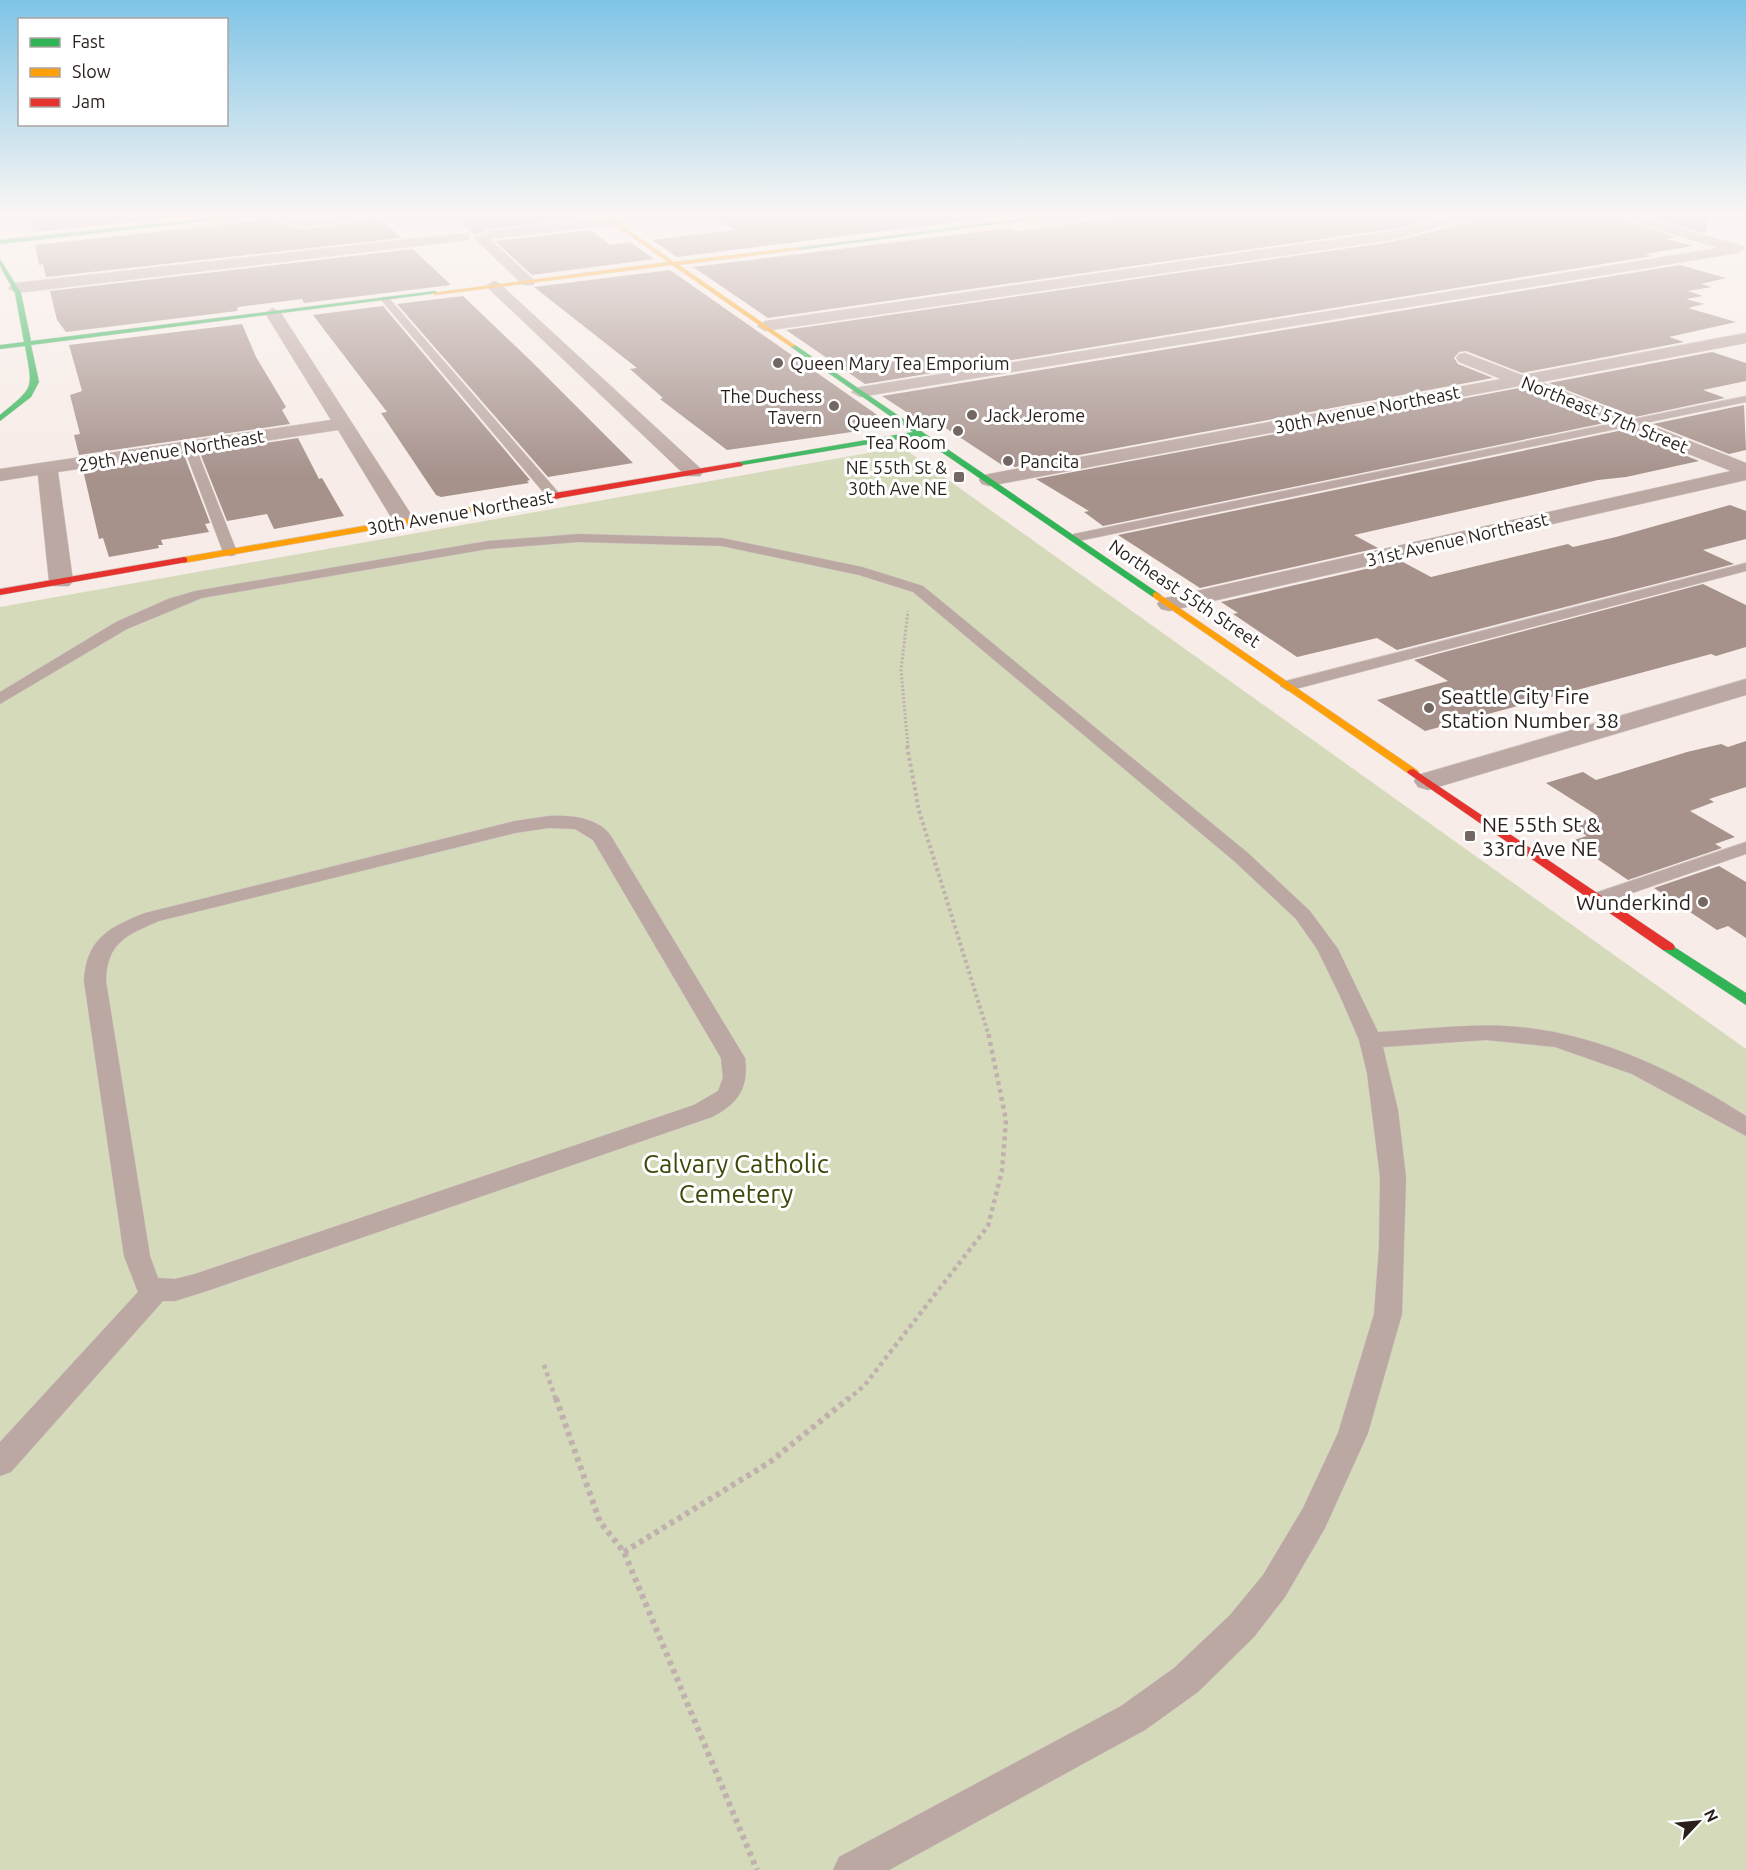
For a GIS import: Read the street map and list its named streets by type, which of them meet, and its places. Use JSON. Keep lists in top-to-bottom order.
{
  "streets": {
    "main road": ["30th Avenue Northeast", "Northeast 55th Street"],
    "street": ["Northeast 57th Street", "29th Avenue Northeast", "31st Avenue Northeast"]
  },
  "crossings": [
    ["30th Avenue Northeast", "Northeast 57th Street"],
    ["30th Avenue Northeast", "Northeast 55th Street"],
    ["Northeast 57th Street", "31st Avenue Northeast"],
    ["31st Avenue Northeast", "Northeast 55th Street"]
  ],
  "parks": ["Calvary Catholic Cemetery"],
  "places": {
    "other": [
      "Queen Mary Tea Emporium",
      "The Duchess Tavern",
      "Jack Jerome",
      "Queen Mary Tea Room",
      "Pancita",
      "Seattle City Fire Station Number 38",
      "Wunderkind"
    ],
    "transit": ["NE 55th St & 30th Ave NE", "NE 55th St & 33rd Ave NE"]
  },
  "legend": ["Fast", "Slow", "Jam"],
  "north": "top right"
}
